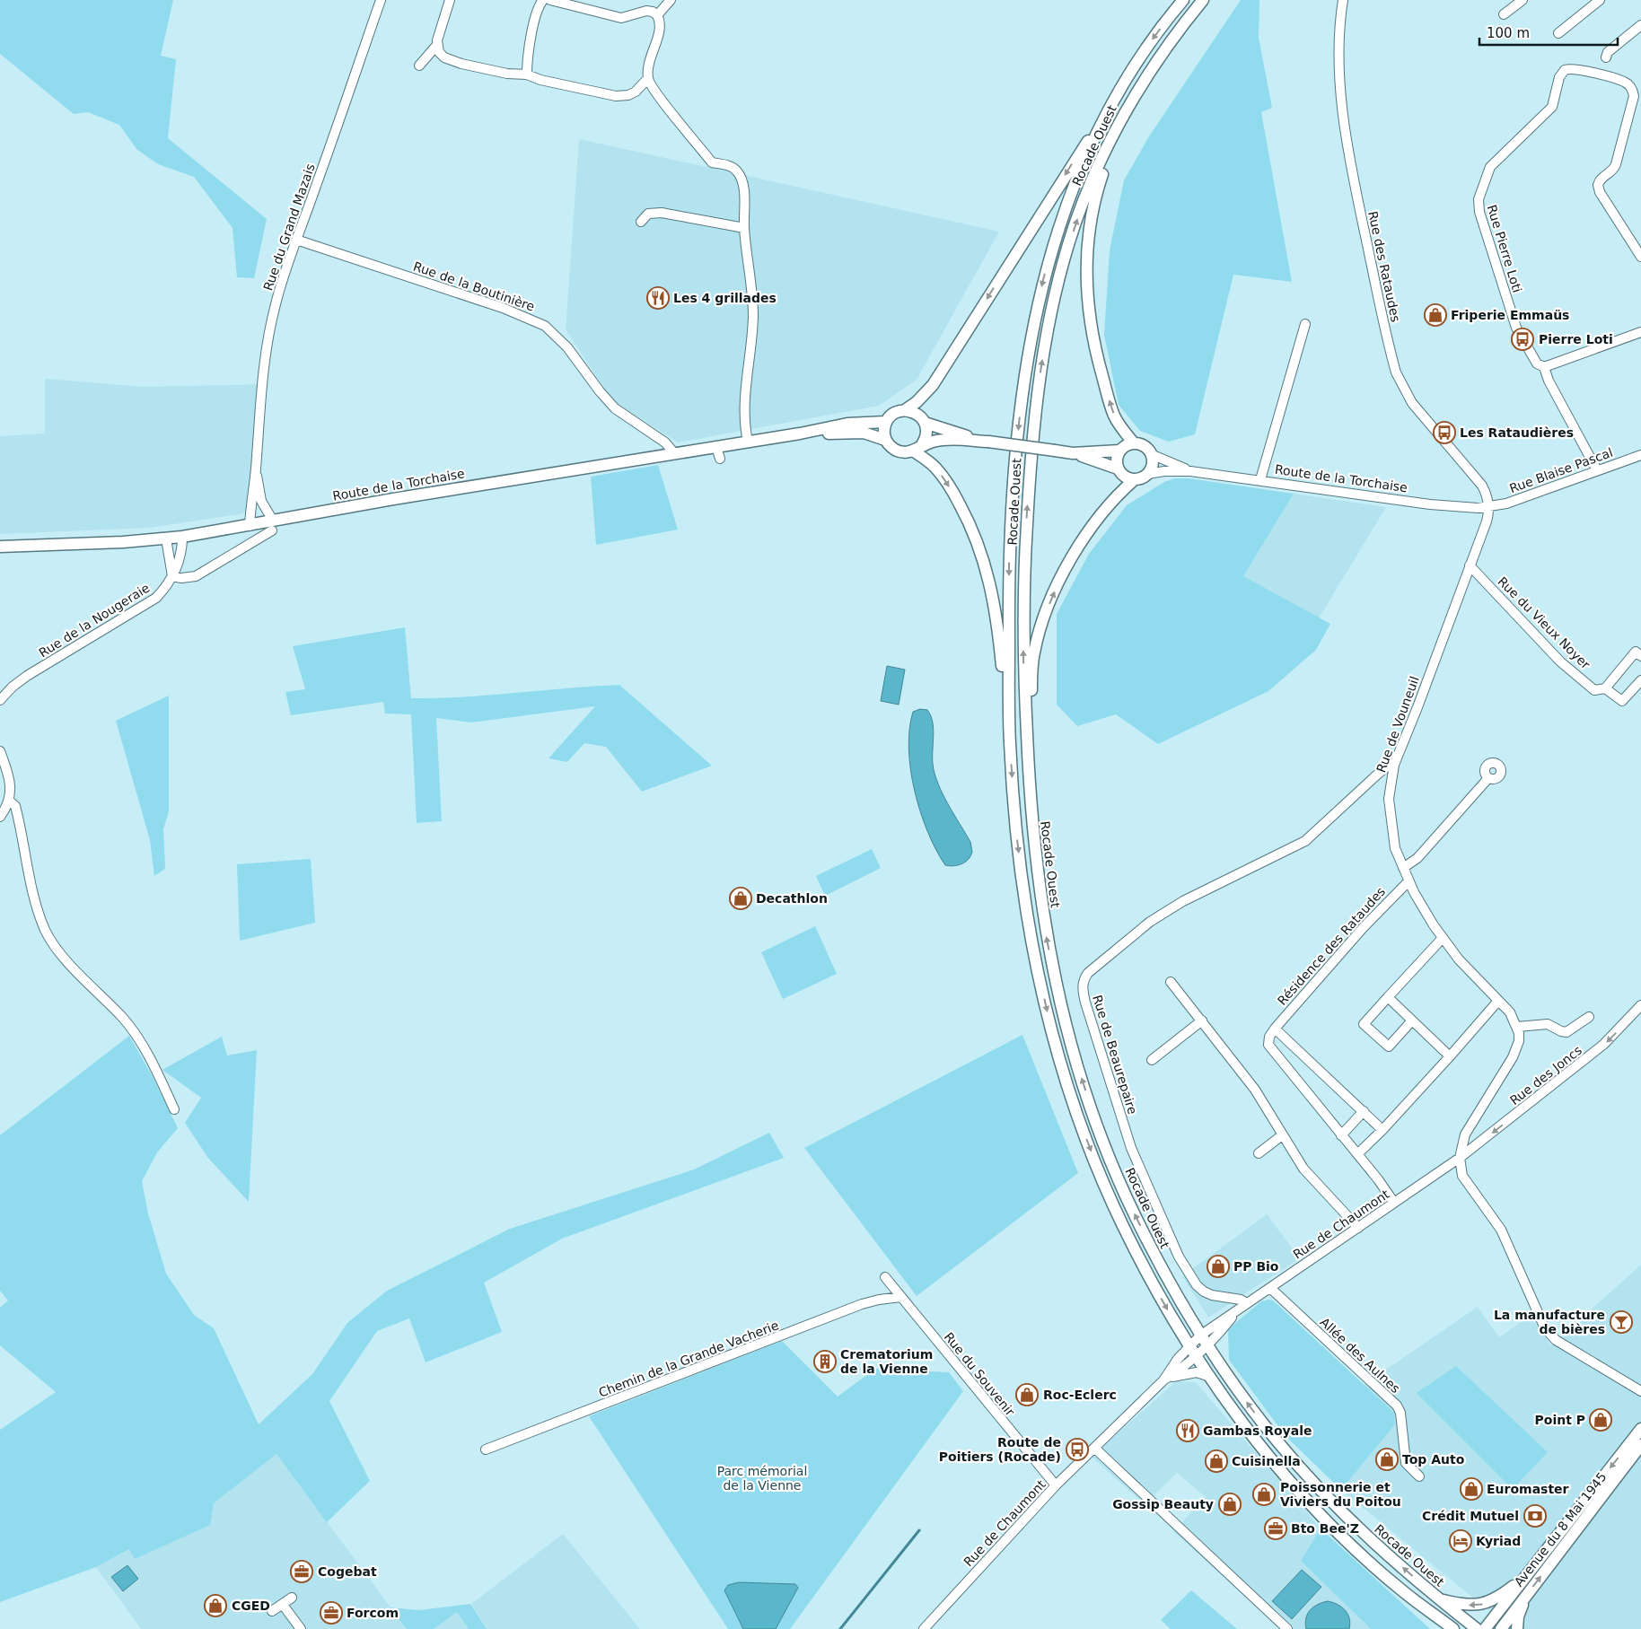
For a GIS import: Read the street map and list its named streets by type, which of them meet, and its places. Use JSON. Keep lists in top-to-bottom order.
{
  "streets": {
    "main road": ["Rocade Ouest", "Route de la Torchaise", "Avenue du 8 Mai 1945"],
    "street": [
      "Rue du Grand Mazais",
      "Rue Pierre Loti",
      "Rue des Rataudes",
      "Rue de la Boutinière",
      "Rue Blaise Pascal",
      "Rue de la Nougeraie",
      "Rue du Vieux Noyer",
      "Rue de Vouneuil",
      "Résidence des Rataudes",
      "Rue de Beaurepaire",
      "Rue des Joncs",
      "Rue de Chaumont",
      "Allée des Aulnes",
      "Chemin de la Grande Vacherie",
      "Rue du Souvenir"
    ]
  },
  "crossings": [
    ["Rocade Ouest", "Rue de Chaumont"],
    ["Rue du Grand Mazais", "Rue de la Boutinière"],
    ["Rue du Grand Mazais", "Route de la Torchaise"],
    ["Rue Pierre Loti", "Rue Blaise Pascal"],
    ["Rue des Rataudes", "Rue Blaise Pascal"],
    ["Rue des Rataudes", "Route de la Torchaise"],
    ["Rue des Rataudes", "Rue de Vouneuil"],
    ["Rue de la Boutinière", "Route de la Torchaise"],
    ["Rue Blaise Pascal", "Route de la Torchaise"],
    ["Rue Blaise Pascal", "Rue de Vouneuil"],
    ["Route de la Torchaise", "Rue de la Nougeraie"],
    ["Route de la Torchaise", "Rue de Vouneuil"],
    ["Rue du Vieux Noyer", "Rue de Vouneuil"],
    ["Rue de Vouneuil", "Résidence des Rataudes"],
    ["Rue de Vouneuil", "Rue de Beaurepaire"],
    ["Rue de Beaurepaire", "Rue de Chaumont"],
    ["Rue des Joncs", "Rue de Chaumont"],
    ["Rue de Chaumont", "Allée des Aulnes"],
    ["Rue de Chaumont", "Rue du Souvenir"],
    ["Chemin de la Grande Vacherie", "Rue du Souvenir"]
  ],
  "one_way": ["Rue des Joncs"],
  "parks": ["Parc mémorial de la Vienne"],
  "places": {
    "restaurant": ["Les 4 grillades", "Gambas Royale"],
    "shop": [
      "Friperie Emmaüs",
      "Decathlon",
      "PP Bio",
      "Roc-Eclerc",
      "Point P",
      "Top Auto",
      "Cuisinella",
      "Euromaster",
      "Poissonnerie et Viviers du Poitou",
      "Gossip Beauty",
      "CGED"
    ],
    "bus stop": ["Pierre Loti", "Les Rataudières", "Route de Poitiers (Rocade)"],
    "bar": ["La manufacture de bières"],
    "building": ["Crematorium de la Vienne"],
    "bank": ["Crédit Mutuel"],
    "office": ["Bto Bee'Z", "Cogebat", "Forcom"],
    "hotel": ["Kyriad"]
  },
  "scale_bar": "100 m"
}
